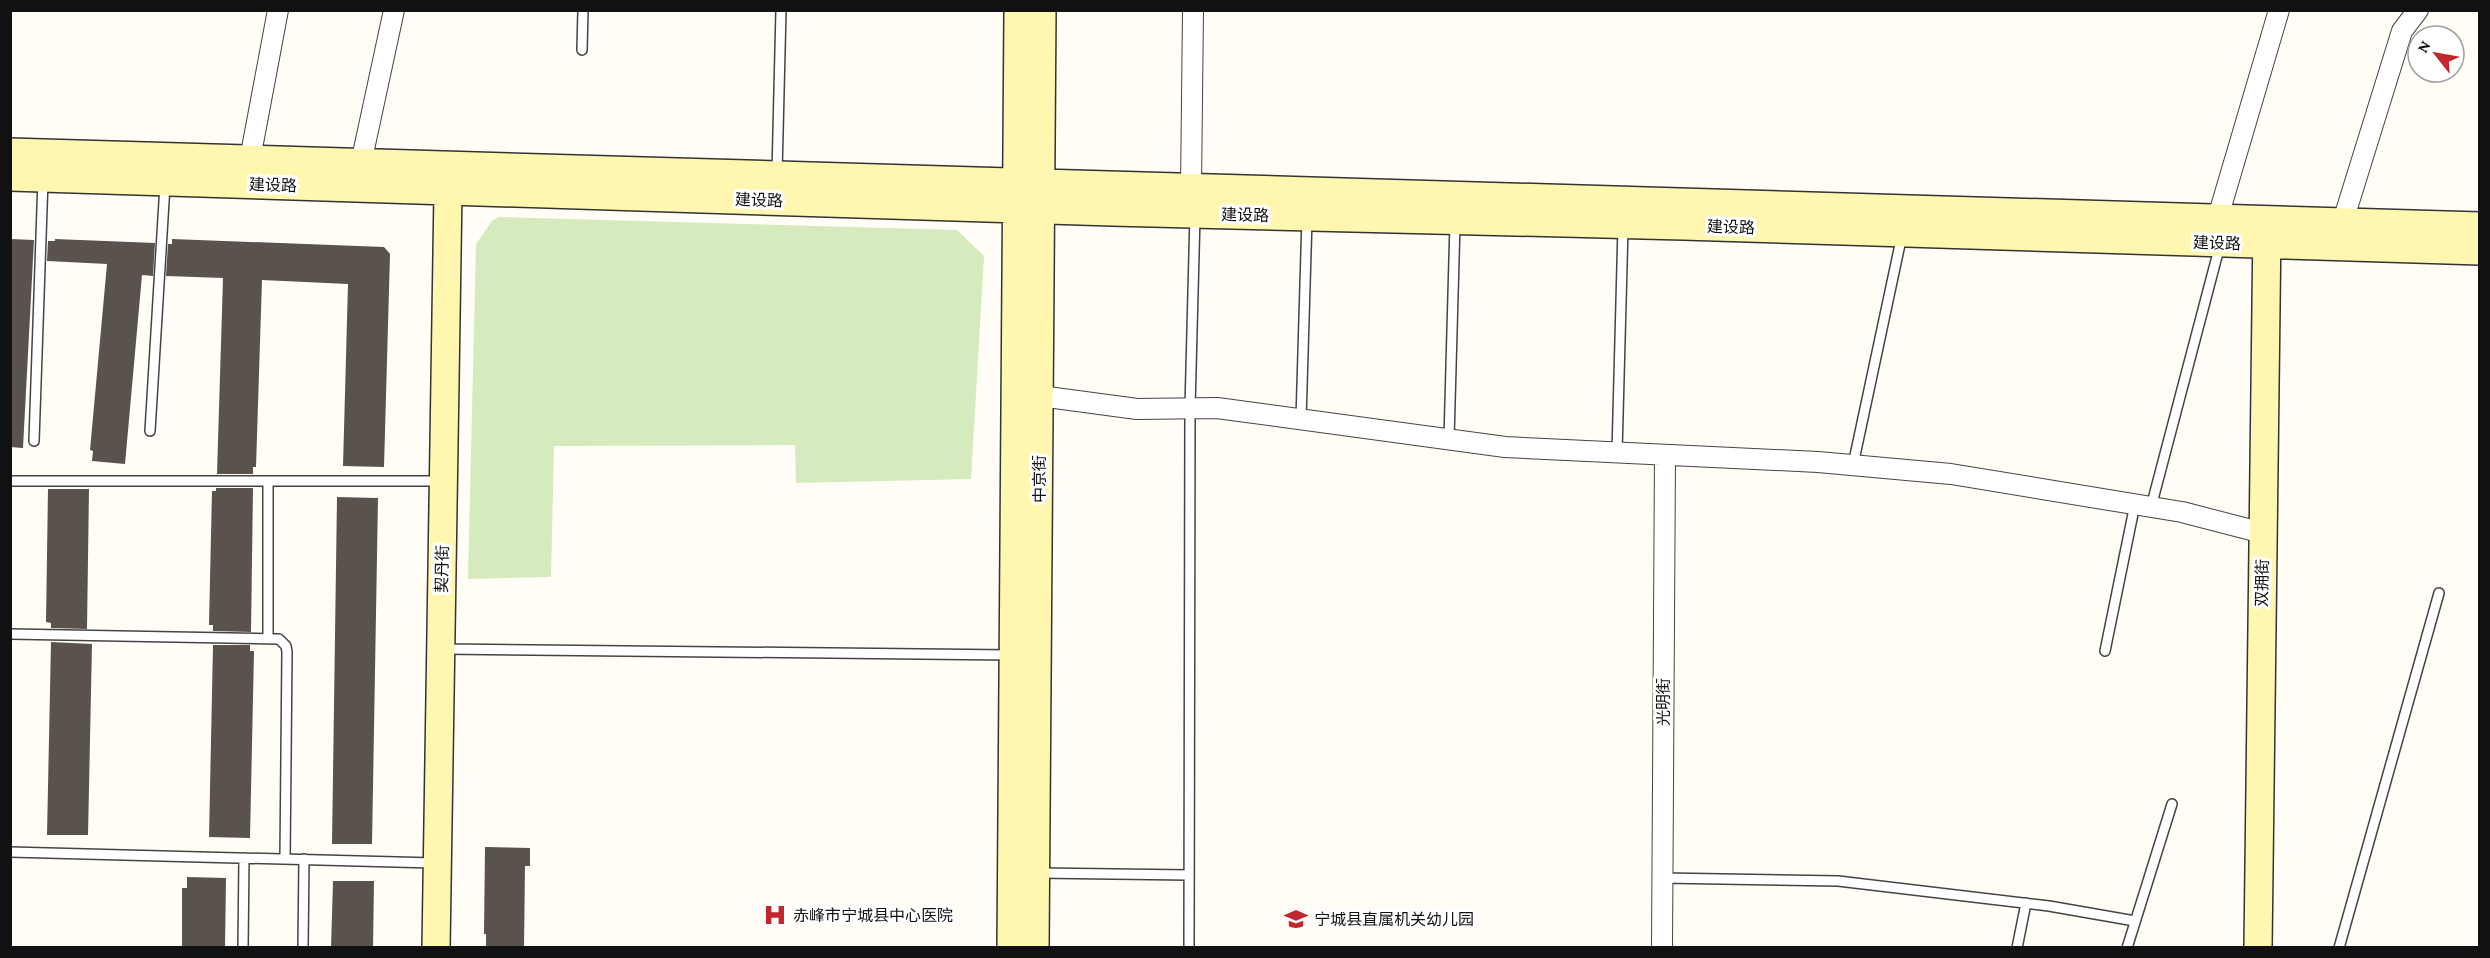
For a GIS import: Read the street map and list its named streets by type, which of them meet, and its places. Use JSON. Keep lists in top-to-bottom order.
{
  "streets": {
    "main road": [
      "建设路",
      "中京街",
      "契丹街",
      "双拥街"
    ],
    "street": ["光明街"]
  },
  "crossings": [
    ["建设路", "中京街"],
    ["建设路", "契丹街"],
    ["建设路", "双拥街"]
  ],
  "places": {
    "hospital": ["赤峰市宁城县中心医院"],
    "school or university": ["宁城县直属机关幼儿园"]
  },
  "north": "top left"
}
